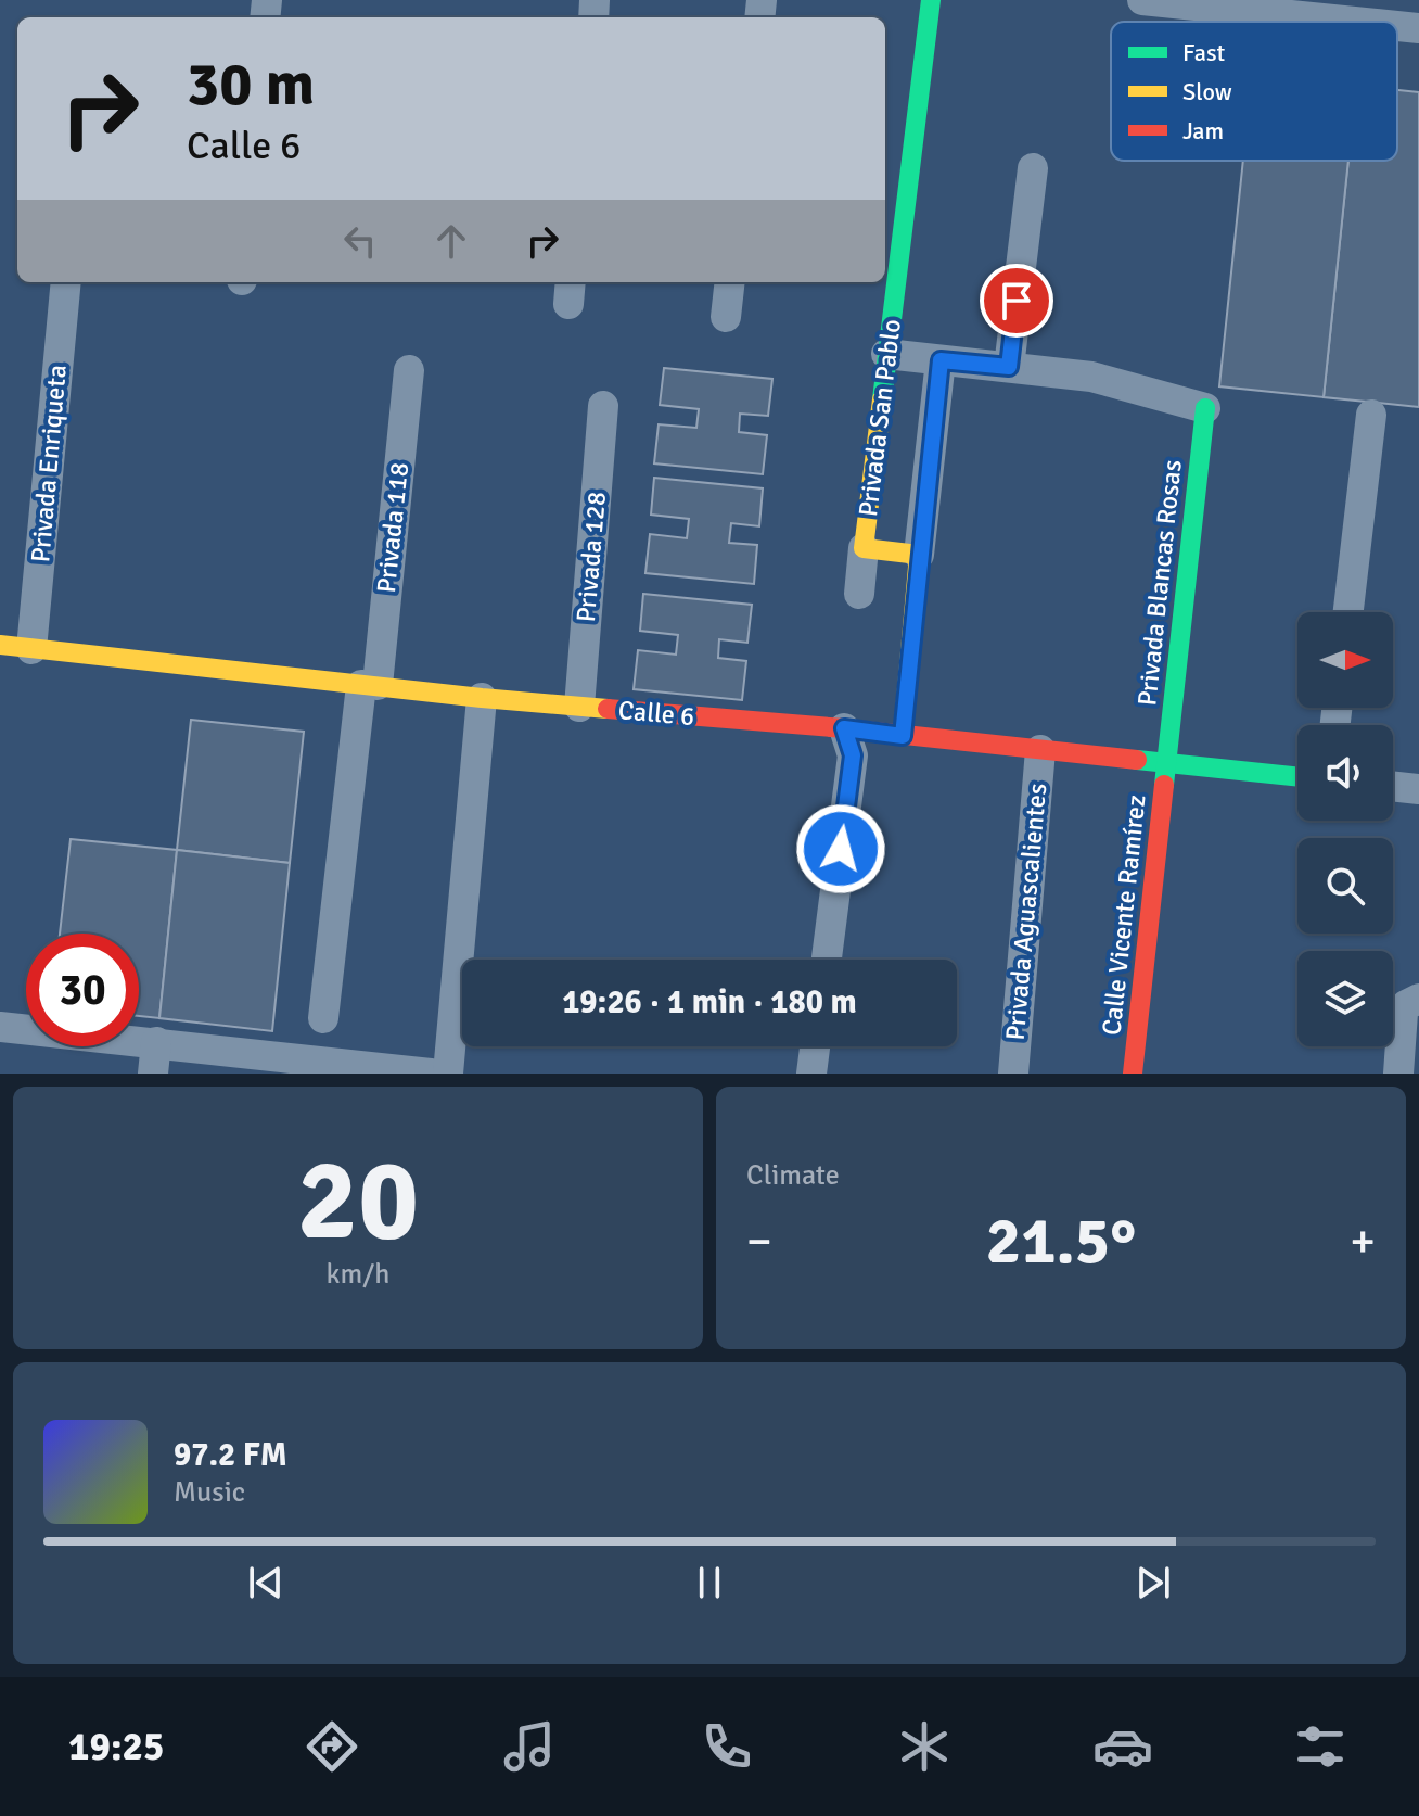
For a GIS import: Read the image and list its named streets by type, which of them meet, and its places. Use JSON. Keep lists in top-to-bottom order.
{
  "streets": {
    "street": [
      "Privada San Pablo",
      "Privada Enriqueta",
      "Privada 118",
      "Privada 128",
      "Privada Blancas Rosas",
      "Calle 6",
      "Privada Aguascalientes",
      "Calle Vicente Ramírez"
    ]
  },
  "crossings": [
    ["Privada Enriqueta", "Calle 6"],
    ["Privada 118", "Calle 6"],
    ["Privada 128", "Calle 6"],
    ["Privada Blancas Rosas", "Calle 6"],
    ["Privada Blancas Rosas", "Calle Vicente Ramírez"],
    ["Calle 6", "Privada Aguascalientes"],
    ["Calle 6", "Calle Vicente Ramírez"]
  ],
  "legend": ["Fast", "Slow", "Jam"],
  "north": "right",
  "page": {
    "turn": ["30 m", "Calle 6"],
    "limit": "30",
    "trip": "19:26 · 1 min · 180 m",
    "tile": [
      ["20", "km/h"],
      "Climate"
    ],
    "heat": ["−", "21.5°", "+"],
    "song": ["97.2 FM", "Music"],
    "tabs": "19:25"
  }
}
